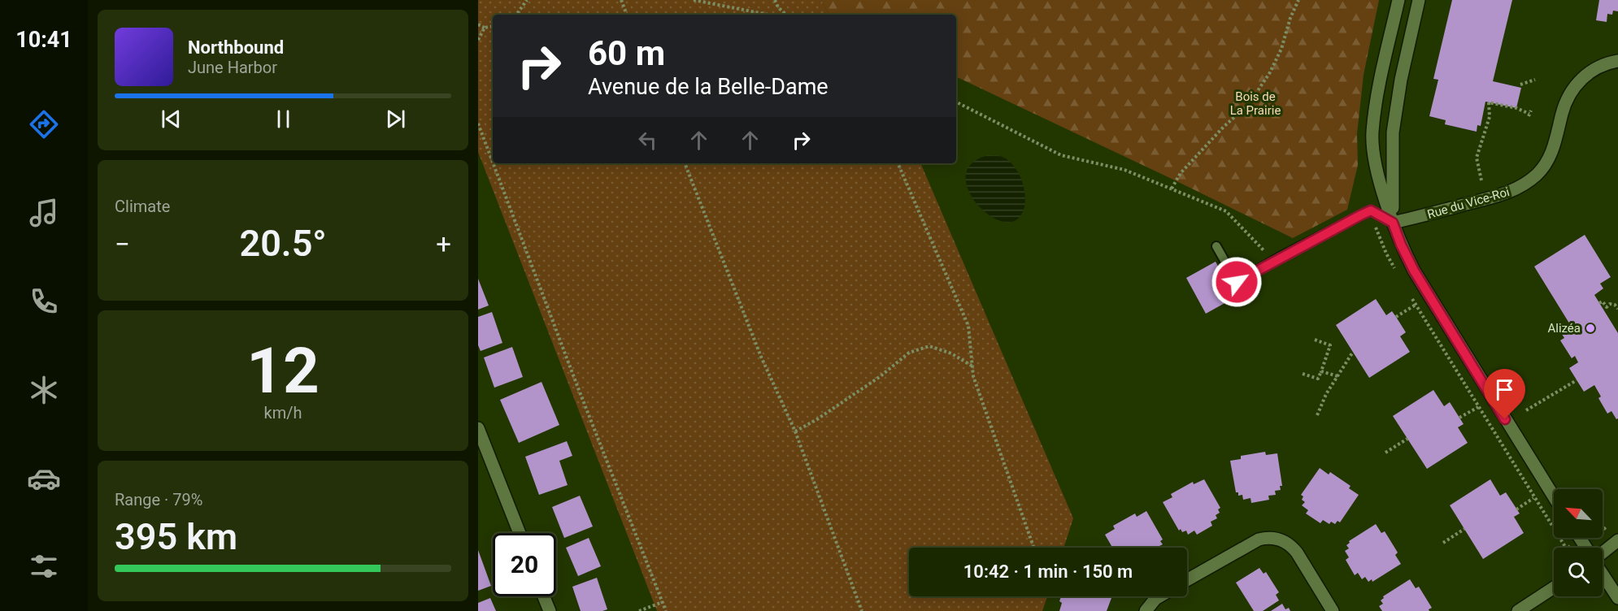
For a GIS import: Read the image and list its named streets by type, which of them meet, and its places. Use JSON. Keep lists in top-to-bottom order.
{
  "streets": {
    "street": ["Rue du Vice-Roi"]
  },
  "parks": ["Bois de La Prairie"],
  "places": ["Alizéa"],
  "north": "top left",
  "page": {
    "tabs": "10:41",
    "turn": ["60 m", "Avenue de la Belle-Dame"],
    "song": ["Northbound", "June Harbor"],
    "tile": [
      "Climate",
      ["12", "km/h"],
      ["Range · 79%", "395 km"]
    ],
    "heat": ["−", "20.5°", "+"],
    "limit": "20",
    "trip": "10:42 · 1 min · 150 m"
  }
}
